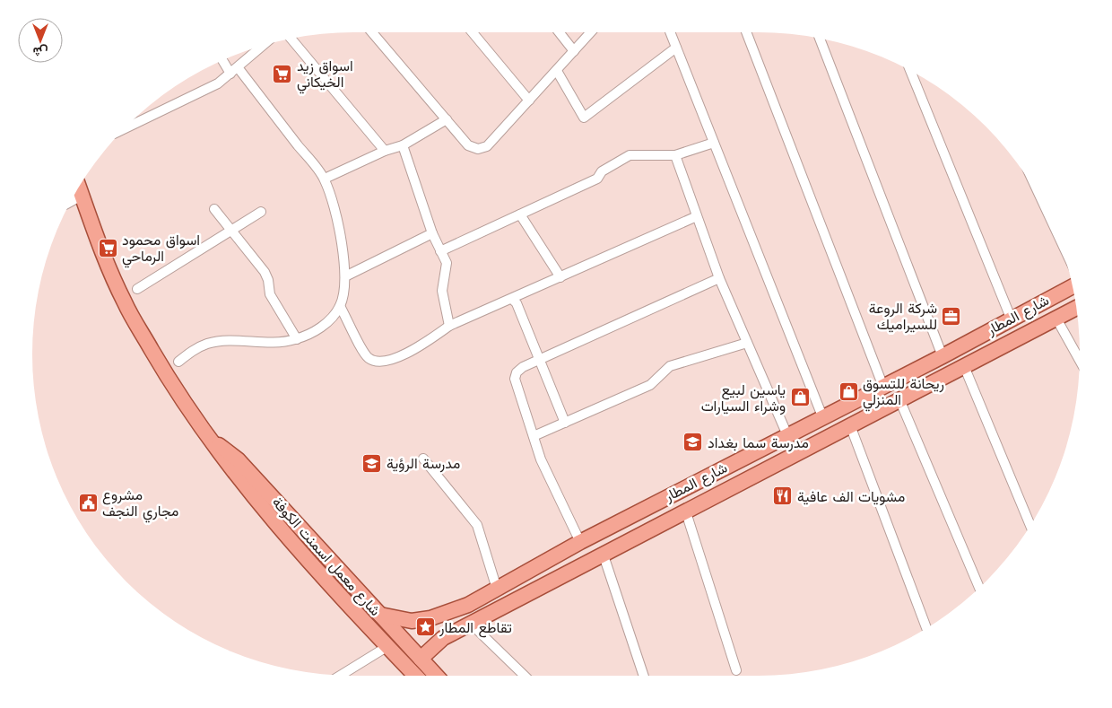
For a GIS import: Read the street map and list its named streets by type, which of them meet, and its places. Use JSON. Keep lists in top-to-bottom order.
{
  "streets": {
    "main road": ["شارع المطار", "شارع معمل اسمنت الكوفة"]
  },
  "crossings": [
    ["شارع المطار", "شارع معمل اسمنت الكوفة"]
  ],
  "places": {
    "supermarket": ["اسواق زيد الخيكاني", "اسواق محمود الرماحي"],
    "office": ["شركة الروعة للسيراميك"],
    "shop": ["ريحانة للتسوق المنزلي", "ياسين لبيع وشراء السيارات"],
    "school or university": ["مدرسة سما بغداد", "مدرسة الرؤية"],
    "restaurant": ["مشويات الف عافية"],
    "public building": ["مشروع مجاري النجف"],
    "place": ["تقاطع المطار"]
  },
  "north": "bottom"
}
